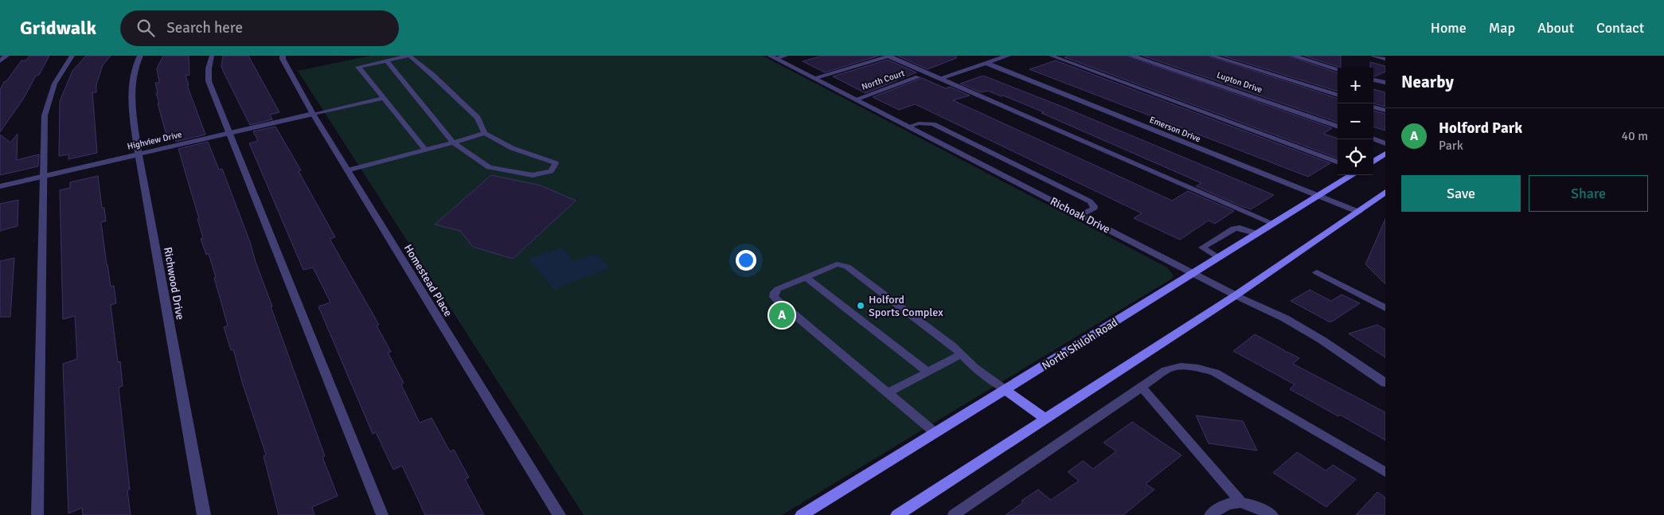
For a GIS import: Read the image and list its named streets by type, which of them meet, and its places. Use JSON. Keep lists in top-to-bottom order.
{
  "streets": {
    "main road": ["North Shiloh Road"],
    "street": [
      "North Court",
      "Lupton Drive",
      "Emerson Drive",
      "Highview Drive",
      "Richoak Drive",
      "Homestead Place",
      "Richwood Drive"
    ]
  },
  "crossings": [
    ["North Court", "Richoak Drive"],
    ["Emerson Drive", "North Shiloh Road"],
    ["Highview Drive", "Homestead Place"],
    ["Highview Drive", "Richwood Drive"],
    ["Richoak Drive", "North Shiloh Road"]
  ],
  "places": ["Holford Sports Complex"],
  "page": {
    "header": "Gridwalk",
    "search": "Search here",
    "nav": [
      "Home",
      "Map",
      "About",
      "Contact"
    ],
    "heading": "Nearby",
    "map_buttons": ["+", "−"],
    "list": [
      {
        "mark": "A",
        "name": "Holford Park",
        "note": "Park",
        "value": "40 m"
      }
    ],
    "buttons": ["Save", "Share"],
    "pins": "A"
  }
}
